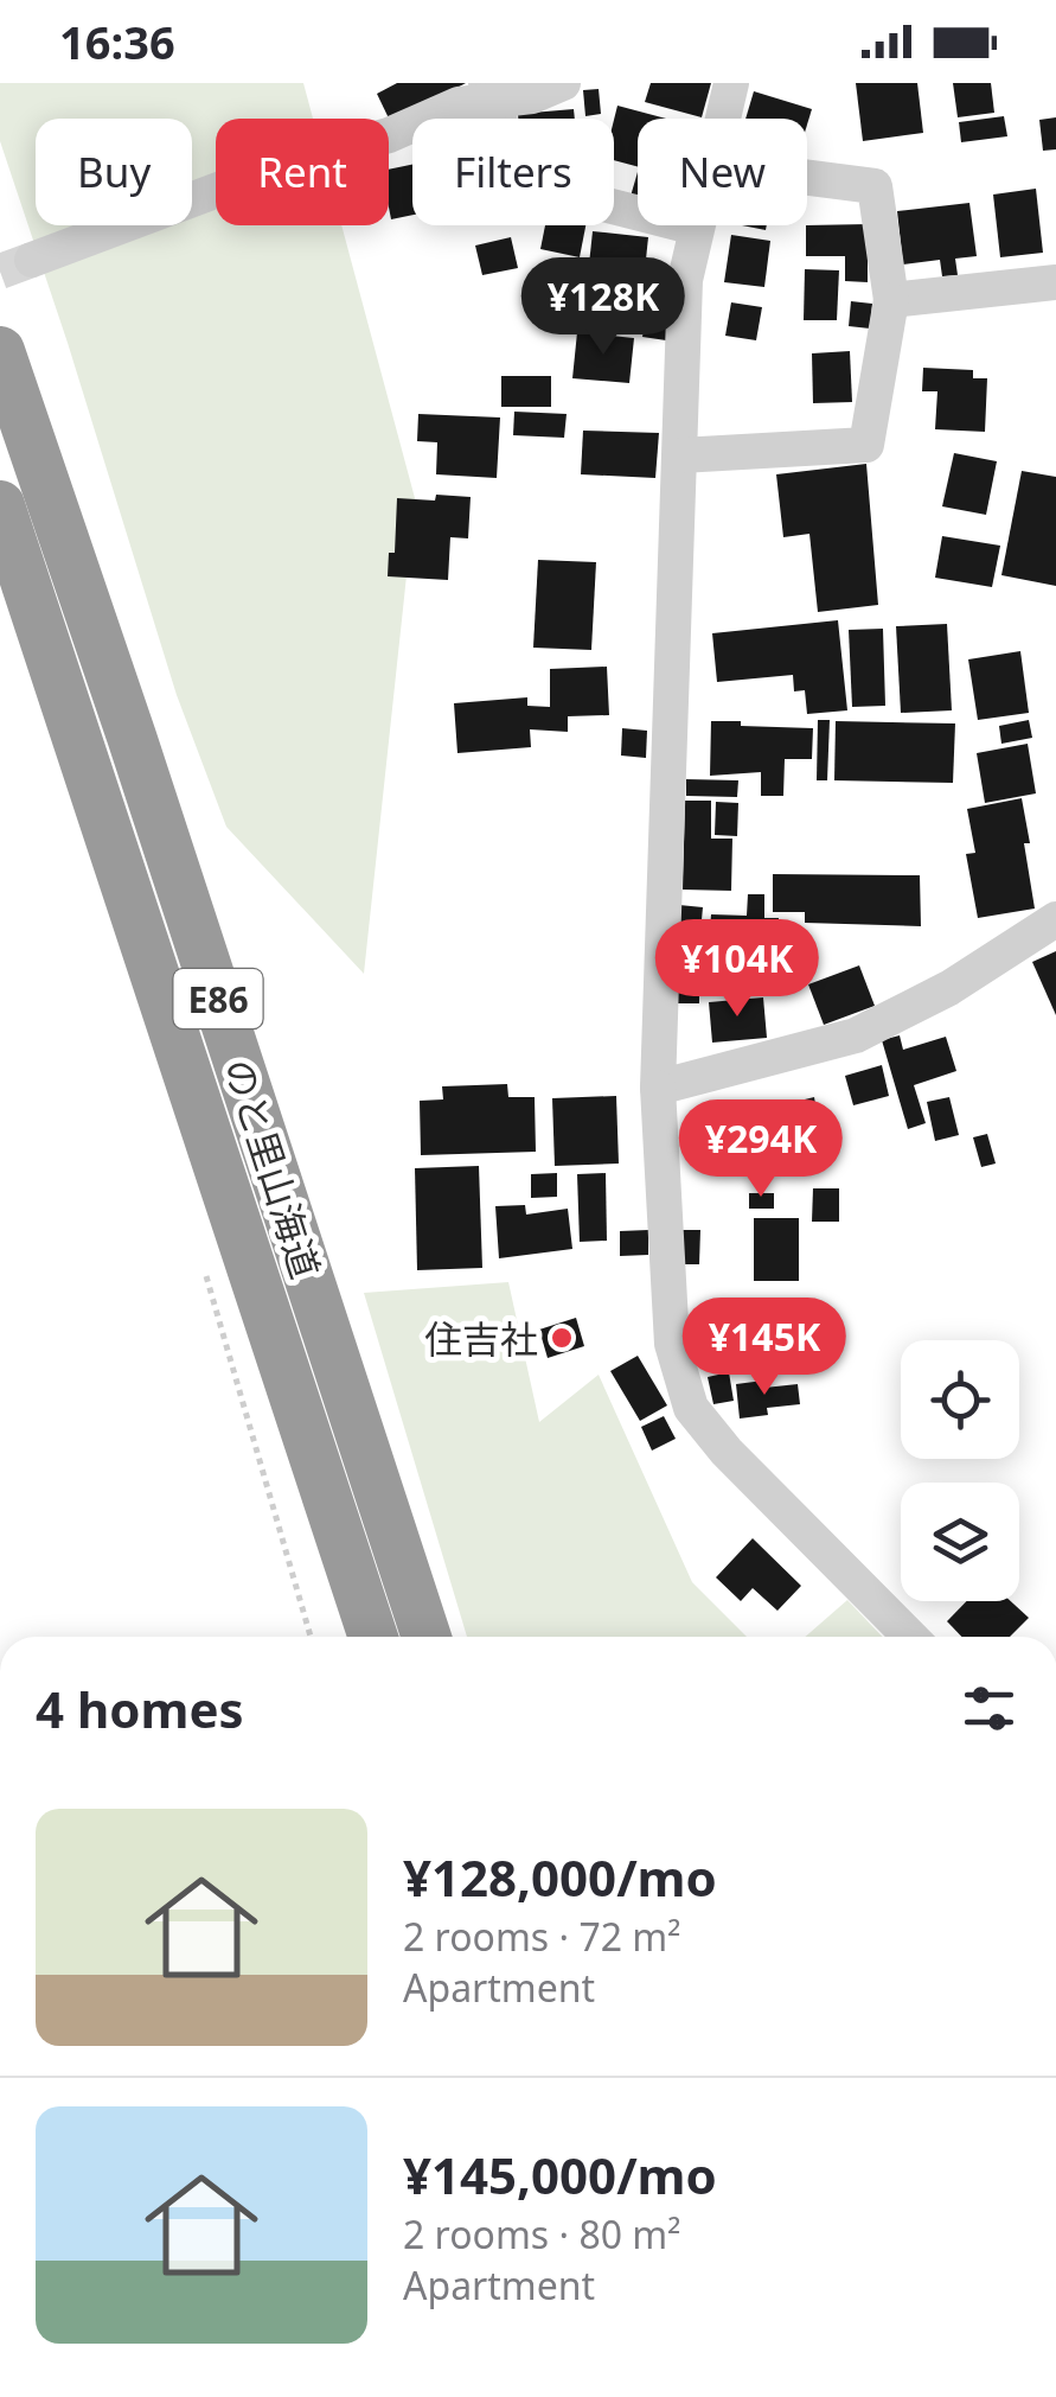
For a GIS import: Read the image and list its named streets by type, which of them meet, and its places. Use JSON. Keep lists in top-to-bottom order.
{
  "streets": {
    "highway": ["E86", "のと里山海道"]
  },
  "places": ["住吉社"],
  "page": {
    "status": "16:36",
    "chip": [
      "Buy",
      "Rent",
      "Filters",
      "New"
    ],
    "price": [
      "¥128K",
      "¥104K",
      "¥294K",
      "¥145K"
    ],
    "heading": "4 homes",
    "list": [
      {
        "name": "¥128,000/mo",
        "note": "2 rooms · 72 m² · Apartment"
      },
      {
        "name": "¥145,000/mo",
        "note": "2 rooms · 80 m² · Apartment"
      }
    ]
  }
}
